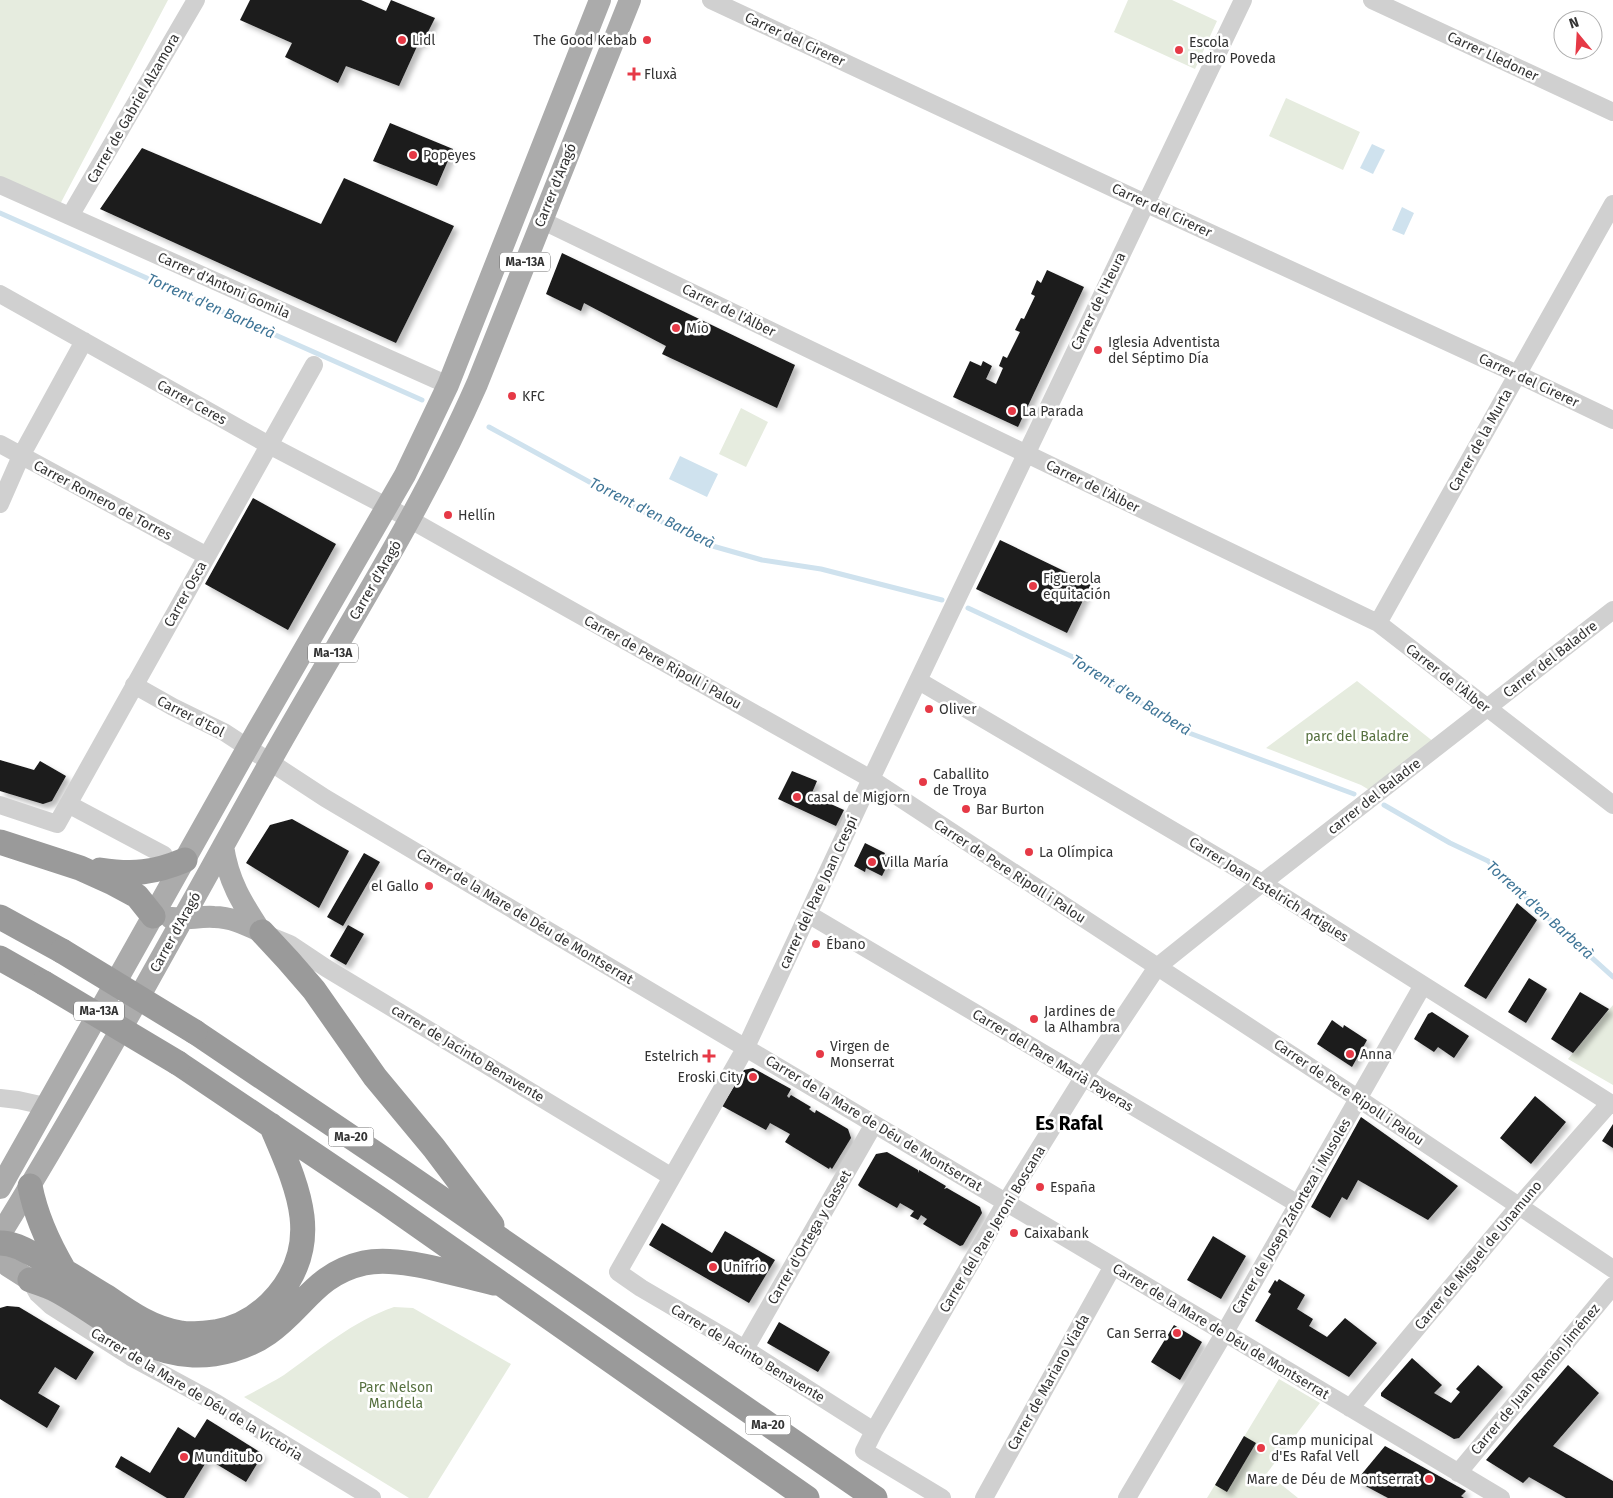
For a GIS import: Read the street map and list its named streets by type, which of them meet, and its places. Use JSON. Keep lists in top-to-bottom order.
{
  "streets": {
    "highway": ["Ma-20"],
    "main road": ["Carrer d'Aragó", "Ma-13A"],
    "street": [
      "Carrer del Cirerer",
      "Carrer Lledoner",
      "Carrer de Gabriel Alzamora",
      "Carrer d'Antoni Gomila",
      "Carrer de l'Heura",
      "Carrer de l'Àlber",
      "Carrer Ceres",
      "Carrer de la Murta",
      "Carrer Romero de Torres",
      "Carrer Osca",
      "Carrer del Baladre",
      "Carrer de Pere Ripoll i Palou",
      "Carrer d'Eol",
      "carrer del Baladre",
      "Carrer Joan Estelrich Artigues",
      "carrer del Pare Joan Crespí",
      "Carrer de la Mare de Déu de Montserrat",
      "carrer de Jacinto Benavente",
      "Carrer del Pare Marià Payeras",
      "Carrer de Josep Zaforteza i Musoles",
      "Carrer del Pare Jeroni Boscana",
      "Carrer d'Ortega y Gasset",
      "Carrer de Miguel de Unamuno",
      "Carrer de Jacinto Benavente",
      "Carrer de Juan Ramón Jiménez",
      "Carrer de Mariano Viada",
      "Carrer de la Mare de Déu de la Victòria"
    ]
  },
  "crossings": [
    ["Carrer del Cirerer", "Carrer de l'Heura"],
    ["Carrer del Cirerer", "Carrer de la Murta"],
    ["Carrer de Gabriel Alzamora", "Carrer d'Antoni Gomila"],
    ["Carrer d'Aragó", "Carrer d'Antoni Gomila"],
    ["Carrer d'Aragó", "Carrer de l'Àlber"],
    ["Carrer d'Aragó", "Carrer Ceres"],
    ["Carrer d'Aragó", "Carrer de Pere Ripoll i Palou"],
    ["Carrer d'Aragó", "Carrer d'Eol"],
    ["Carrer d'Aragó", "Carrer de la Mare de Déu de Montserrat"],
    ["Carrer de l'Heura", "Carrer de l'Àlber"],
    ["Carrer de l'Heura", "carrer del Pare Joan Crespí"],
    ["Carrer de l'Àlber", "Carrer de la Murta"],
    ["Carrer de l'Àlber", "Carrer del Baladre"],
    ["Carrer de l'Àlber", "carrer del Baladre"],
    ["Carrer Ceres", "Carrer Osca"],
    ["Carrer Ceres", "Carrer de Pere Ripoll i Palou"],
    ["Carrer Romero de Torres", "Carrer Osca"],
    ["Carrer Osca", "Carrer d'Eol"],
    ["Carrer del Baladre", "carrer del Baladre"],
    ["Carrer de Pere Ripoll i Palou", "carrer del Pare Joan Crespí"],
    ["Carrer de Pere Ripoll i Palou", "Carrer de Josep Zaforteza i Musoles"],
    ["Carrer de Pere Ripoll i Palou", "Carrer del Pare Jeroni Boscana"],
    ["Carrer de Pere Ripoll i Palou", "Carrer de Miguel de Unamuno"],
    ["Carrer d'Eol", "Carrer de la Mare de Déu de Montserrat"],
    ["carrer del Baladre", "Carrer Joan Estelrich Artigues"],
    ["carrer del Baladre", "Carrer del Pare Jeroni Boscana"],
    ["Carrer Joan Estelrich Artigues", "carrer del Pare Joan Crespí"],
    ["Carrer Joan Estelrich Artigues", "Carrer de Josep Zaforteza i Musoles"],
    ["Carrer Joan Estelrich Artigues", "Carrer del Pare Jeroni Boscana"],
    ["Carrer Joan Estelrich Artigues", "Carrer de Miguel de Unamuno"],
    ["carrer del Pare Joan Crespí", "Carrer de la Mare de Déu de Montserrat"],
    ["carrer del Pare Joan Crespí", "Carrer del Pare Marià Payeras"],
    ["Carrer de la Mare de Déu de Montserrat", "Carrer de Josep Zaforteza i Musoles"],
    ["Carrer de la Mare de Déu de Montserrat", "Carrer del Pare Jeroni Boscana"],
    ["Carrer de la Mare de Déu de Montserrat", "Carrer d'Ortega y Gasset"],
    ["Carrer de la Mare de Déu de Montserrat", "Carrer de Miguel de Unamuno"],
    ["Carrer de la Mare de Déu de Montserrat", "Carrer de Juan Ramón Jiménez"],
    ["Carrer de la Mare de Déu de Montserrat", "Carrer de Mariano Viada"],
    ["carrer de Jacinto Benavente", "Carrer de Jacinto Benavente"],
    ["Carrer del Pare Marià Payeras", "Carrer de Josep Zaforteza i Musoles"],
    ["Carrer del Pare Marià Payeras", "Carrer del Pare Jeroni Boscana"],
    ["Carrer del Pare Jeroni Boscana", "Carrer de Jacinto Benavente"],
    ["Carrer d'Ortega y Gasset", "Carrer de Jacinto Benavente"]
  ],
  "districts": ["Es Rafal"],
  "water": ["Torrent d'en Barberà"],
  "parks": ["parc del Baladre", "Parc Nelson Mandela"],
  "places": {
    "other": [
      "Lidl",
      "The Good Kebab",
      "Escola Pedro Poveda",
      "Popeyes",
      "Mío",
      "Iglesia Adventista del Séptimo Día",
      "KFC",
      "La Parada",
      "Hellín",
      "Figuerola equitación",
      "Oliver",
      "Caballito de Troya",
      "casal de Migjorn",
      "Bar Burton",
      "La Olímpica",
      "Villa María",
      "el Gallo",
      "Ébano",
      "Jardines de la Alhambra",
      "Virgen de Monserrat",
      "Anna",
      "Eroski City",
      "España",
      "Caixabank",
      "Unifrío",
      "Can Serra",
      "Camp municipal d'Es Rafal Vell",
      "Munditubo",
      "Mare de Déu de Montserrat"
    ],
    "health": ["Fluxà", "Estelrich"]
  },
  "north": "top"
}
